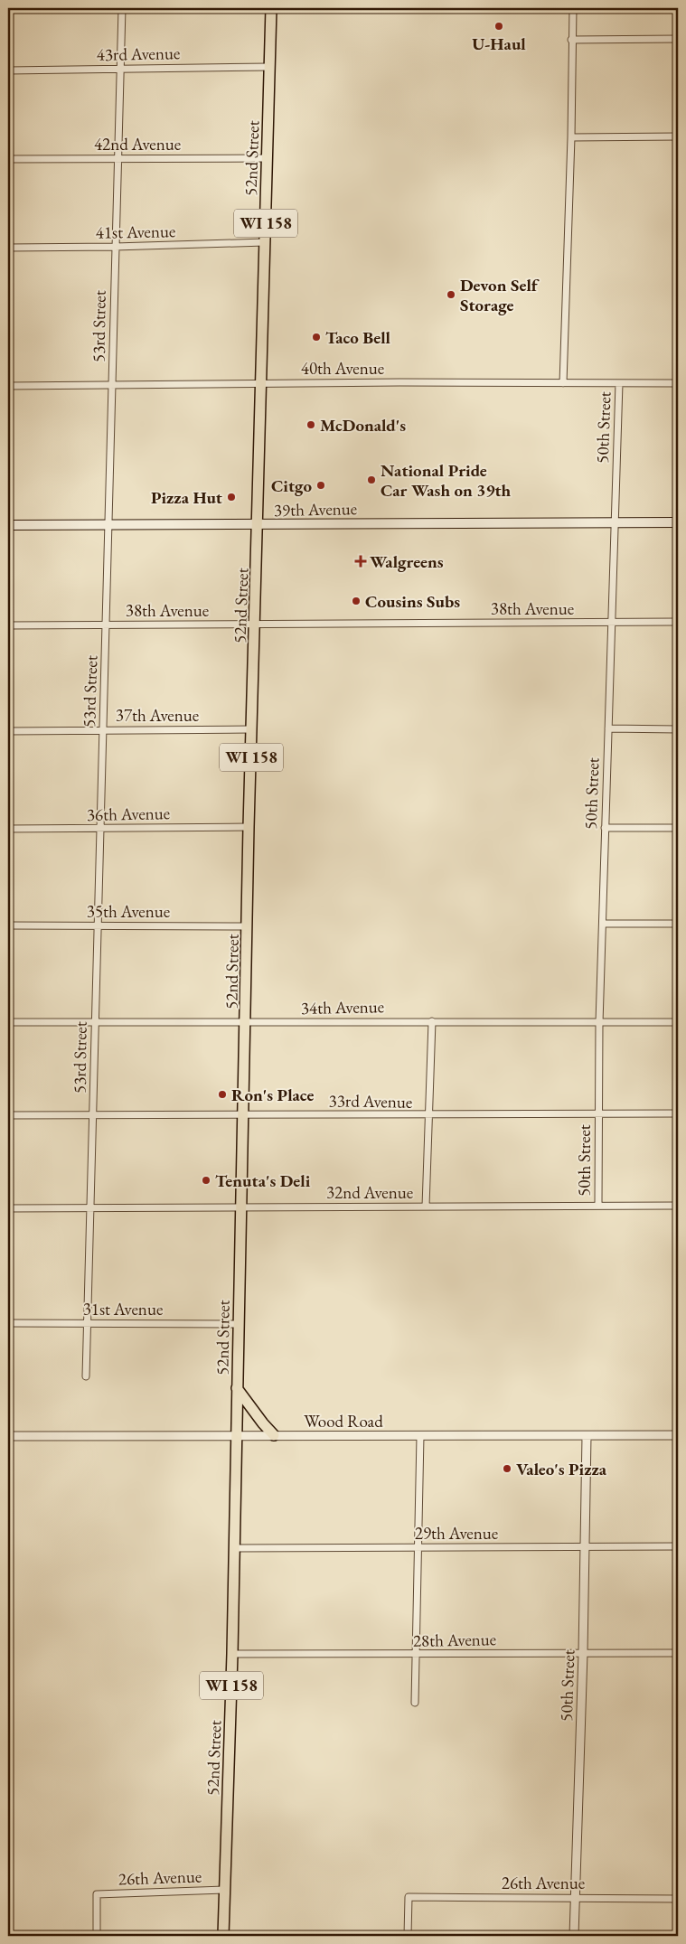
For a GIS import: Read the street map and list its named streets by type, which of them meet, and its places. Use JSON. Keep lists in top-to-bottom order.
{
  "streets": {
    "main road": ["52nd Street", "WI 158", "39th Avenue"],
    "street": [
      "43rd Avenue",
      "42nd Avenue",
      "41st Avenue",
      "53rd Street",
      "40th Avenue",
      "50th Street",
      "38th Avenue",
      "37th Avenue",
      "36th Avenue",
      "35th Avenue",
      "34th Avenue",
      "33rd Avenue",
      "32nd Avenue",
      "31st Avenue",
      "Wood Road",
      "29th Avenue",
      "28th Avenue",
      "26th Avenue"
    ]
  },
  "crossings": [
    ["43rd Avenue", "52nd Street"],
    ["43rd Avenue", "53rd Street"],
    ["42nd Avenue", "52nd Street"],
    ["42nd Avenue", "53rd Street"],
    ["52nd Street", "41st Avenue"],
    ["52nd Street", "40th Avenue"],
    ["52nd Street", "39th Avenue"],
    ["52nd Street", "38th Avenue"],
    ["52nd Street", "37th Avenue"],
    ["52nd Street", "36th Avenue"],
    ["52nd Street", "35th Avenue"],
    ["52nd Street", "34th Avenue"],
    ["52nd Street", "33rd Avenue"],
    ["52nd Street", "32nd Avenue"],
    ["52nd Street", "31st Avenue"],
    ["52nd Street", "Wood Road"],
    ["52nd Street", "29th Avenue"],
    ["52nd Street", "28th Avenue"],
    ["52nd Street", "26th Avenue"],
    ["41st Avenue", "53rd Street"],
    ["53rd Street", "40th Avenue"],
    ["53rd Street", "39th Avenue"],
    ["53rd Street", "38th Avenue"],
    ["53rd Street", "37th Avenue"],
    ["53rd Street", "36th Avenue"],
    ["53rd Street", "35th Avenue"],
    ["53rd Street", "34th Avenue"],
    ["53rd Street", "33rd Avenue"],
    ["53rd Street", "32nd Avenue"],
    ["53rd Street", "31st Avenue"],
    ["40th Avenue", "50th Street"],
    ["50th Street", "39th Avenue"],
    ["50th Street", "38th Avenue"],
    ["50th Street", "34th Avenue"],
    ["50th Street", "33rd Avenue"],
    ["50th Street", "32nd Avenue"],
    ["50th Street", "Wood Road"],
    ["50th Street", "29th Avenue"],
    ["50th Street", "28th Avenue"],
    ["50th Street", "26th Avenue"]
  ],
  "places": {
    "other": [
      "U-Haul",
      "Devon Self Storage",
      "Taco Bell",
      "McDonald's",
      "National Pride Car Wash on 39th",
      "Citgo",
      "Pizza Hut",
      "Cousins Subs",
      "Ron's Place",
      "Tenuta's Deli",
      "Valeo's Pizza"
    ],
    "health": ["Walgreens"]
  }
}
